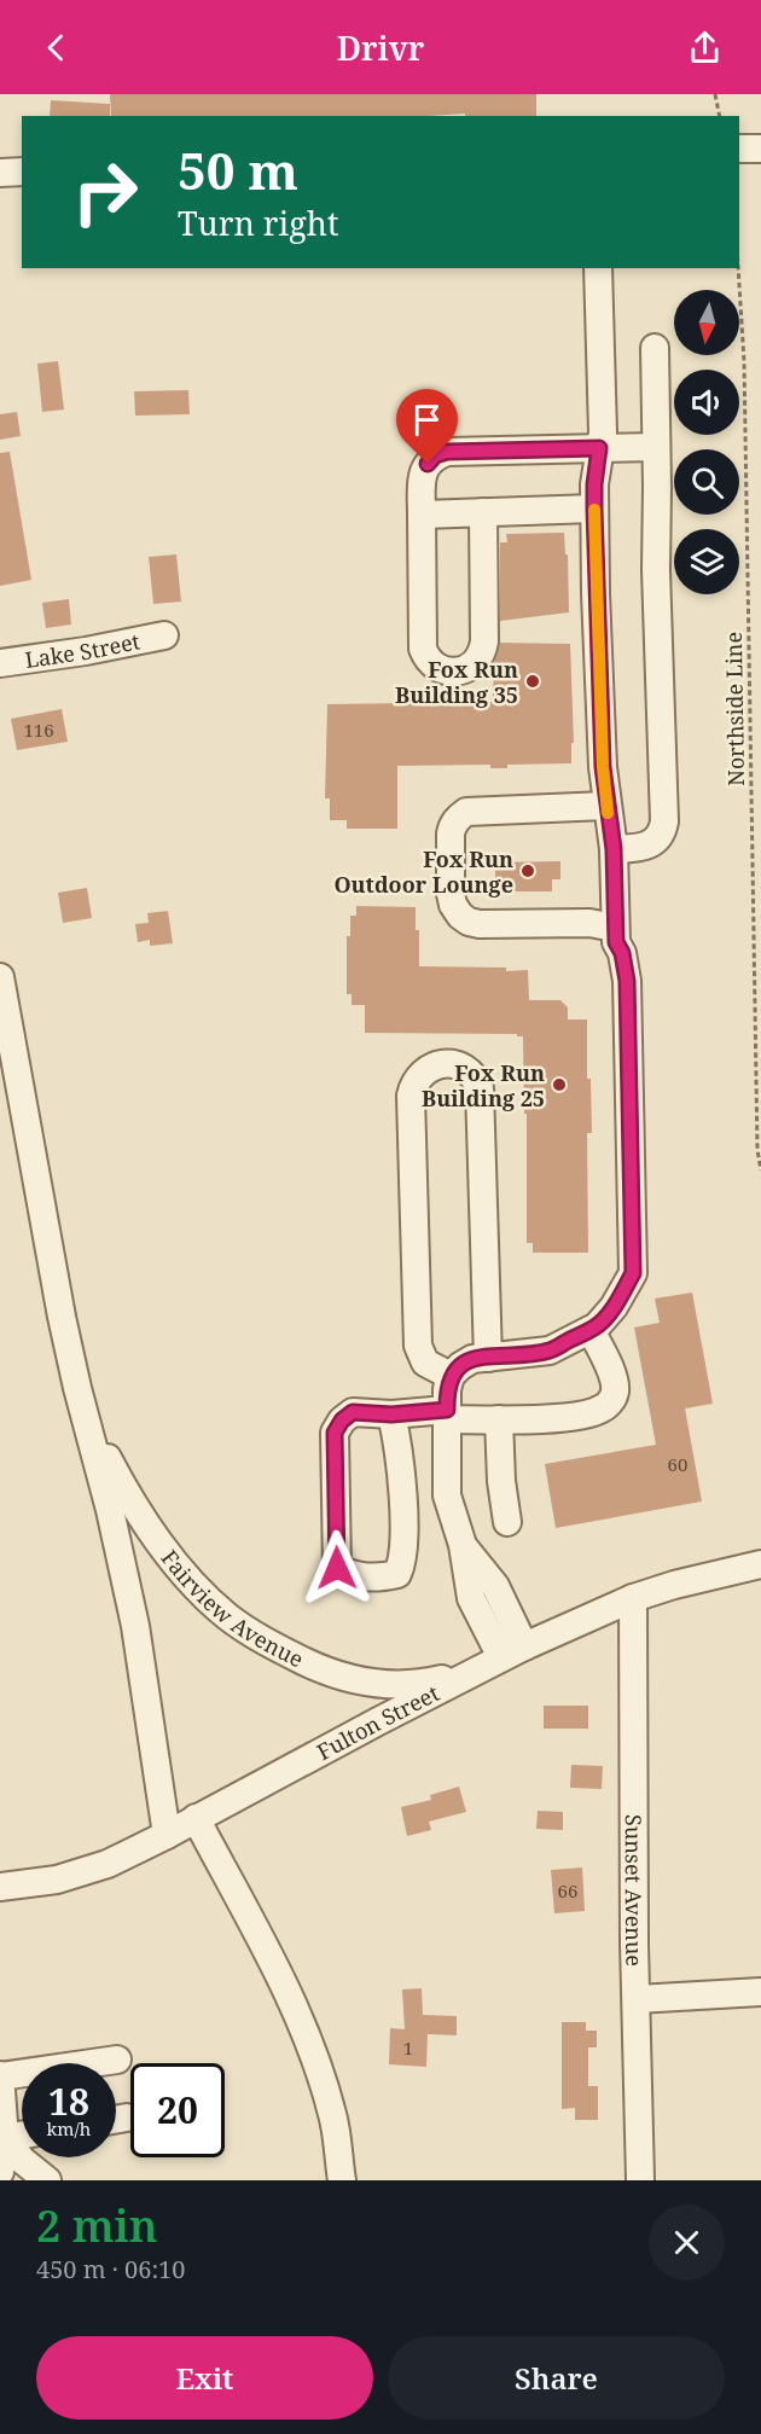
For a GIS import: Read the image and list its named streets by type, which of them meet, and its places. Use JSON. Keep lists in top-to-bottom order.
{
  "streets": {
    "street": [
      "Lake Street",
      "Fairview Avenue",
      "Fulton Street",
      "Sunset Avenue"
    ],
    "path": ["Northside Line"]
  },
  "crossings": [
    ["Fairview Avenue", "Fulton Street"],
    ["Fulton Street", "Sunset Avenue"]
  ],
  "places": ["Fox Run Building 35", "Fox Run Outdoor Lounge", "Fox Run Building 25"],
  "house_numbers": [
    "116",
    "60",
    "66",
    "1"
  ],
  "north": "bottom",
  "page": {
    "header": "Drivr",
    "turn": ["50 m", "Turn right"],
    "speed": "18 km/h",
    "limit": "20",
    "heading": ["2 min", "450 m · 06:10"],
    "buttons": ["Exit", "Share"]
  }
}
